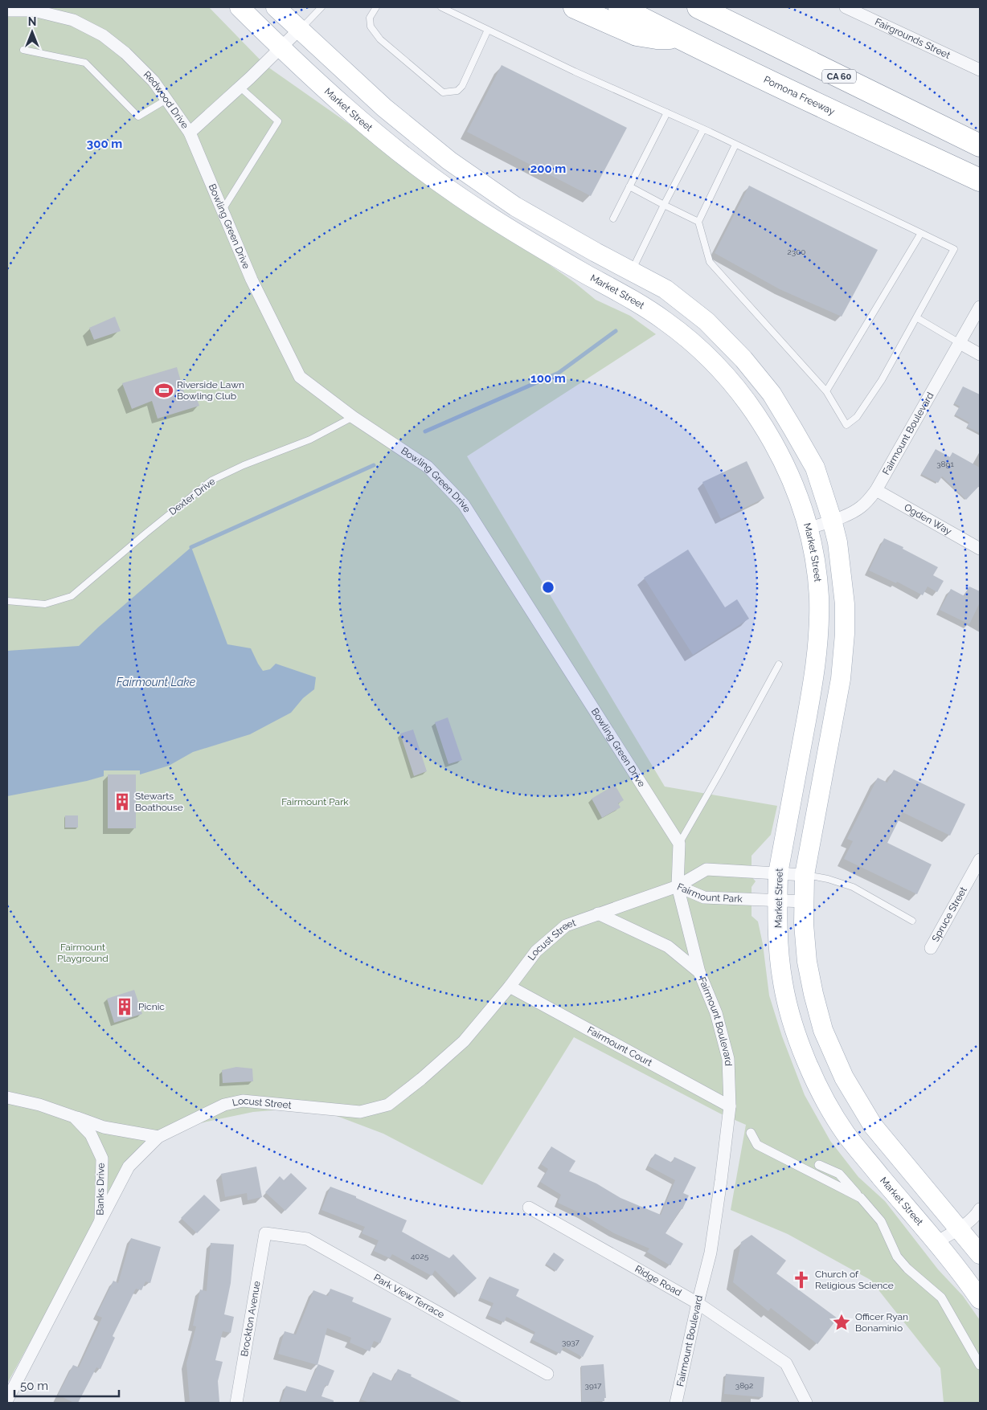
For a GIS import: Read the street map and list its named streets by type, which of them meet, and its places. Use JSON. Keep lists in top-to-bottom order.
{
  "streets": {
    "highway": ["CA 60", "Pomona Freeway"],
    "main road": ["Market Street"],
    "street": [
      "Fairgrounds Street",
      "Redwood Drive",
      "Bowling Green Drive",
      "Fairmount Boulevard",
      "Ogden Way",
      "Fairmount Park",
      "Spruce Street",
      "Locust Street",
      "Fairmount Court",
      "Banks Drive",
      "Ridge Road",
      "Park View Terrace",
      "Brockton Avenue"
    ],
    "lane": ["Dexter Drive"]
  },
  "crossings": [
    ["Redwood Drive", "Market Street"],
    ["Redwood Drive", "Bowling Green Drive"],
    ["Market Street", "Fairmount Boulevard"],
    ["Market Street", "Fairmount Park"],
    ["Bowling Green Drive", "Fairmount Boulevard"],
    ["Bowling Green Drive", "Dexter Drive"],
    ["Fairmount Boulevard", "Ogden Way"],
    ["Fairmount Boulevard", "Fairmount Park"],
    ["Fairmount Boulevard", "Locust Street"],
    ["Fairmount Boulevard", "Fairmount Court"],
    ["Fairmount Boulevard", "Ridge Road"],
    ["Fairmount Park", "Locust Street"],
    ["Locust Street", "Fairmount Court"],
    ["Locust Street", "Banks Drive"],
    ["Park View Terrace", "Brockton Avenue"]
  ],
  "water": ["Fairmount Lake"],
  "parks": ["Fairmount Park", "Fairmount Playground"],
  "places": {
    "sports": ["Riverside Lawn Bowling Club"],
    "building": ["Stewarts Boathouse", "Picnic"],
    "church": ["Church of Religious Science"],
    "place": ["Officer Ryan Bonaminio"]
  },
  "house_numbers": [
    "2300",
    "3891",
    "4025",
    "3937",
    "3917",
    "3892"
  ],
  "scale_bar": "50 m",
  "north": "top",
  "rings": ["300 m", "200 m", "100 m"]
}
